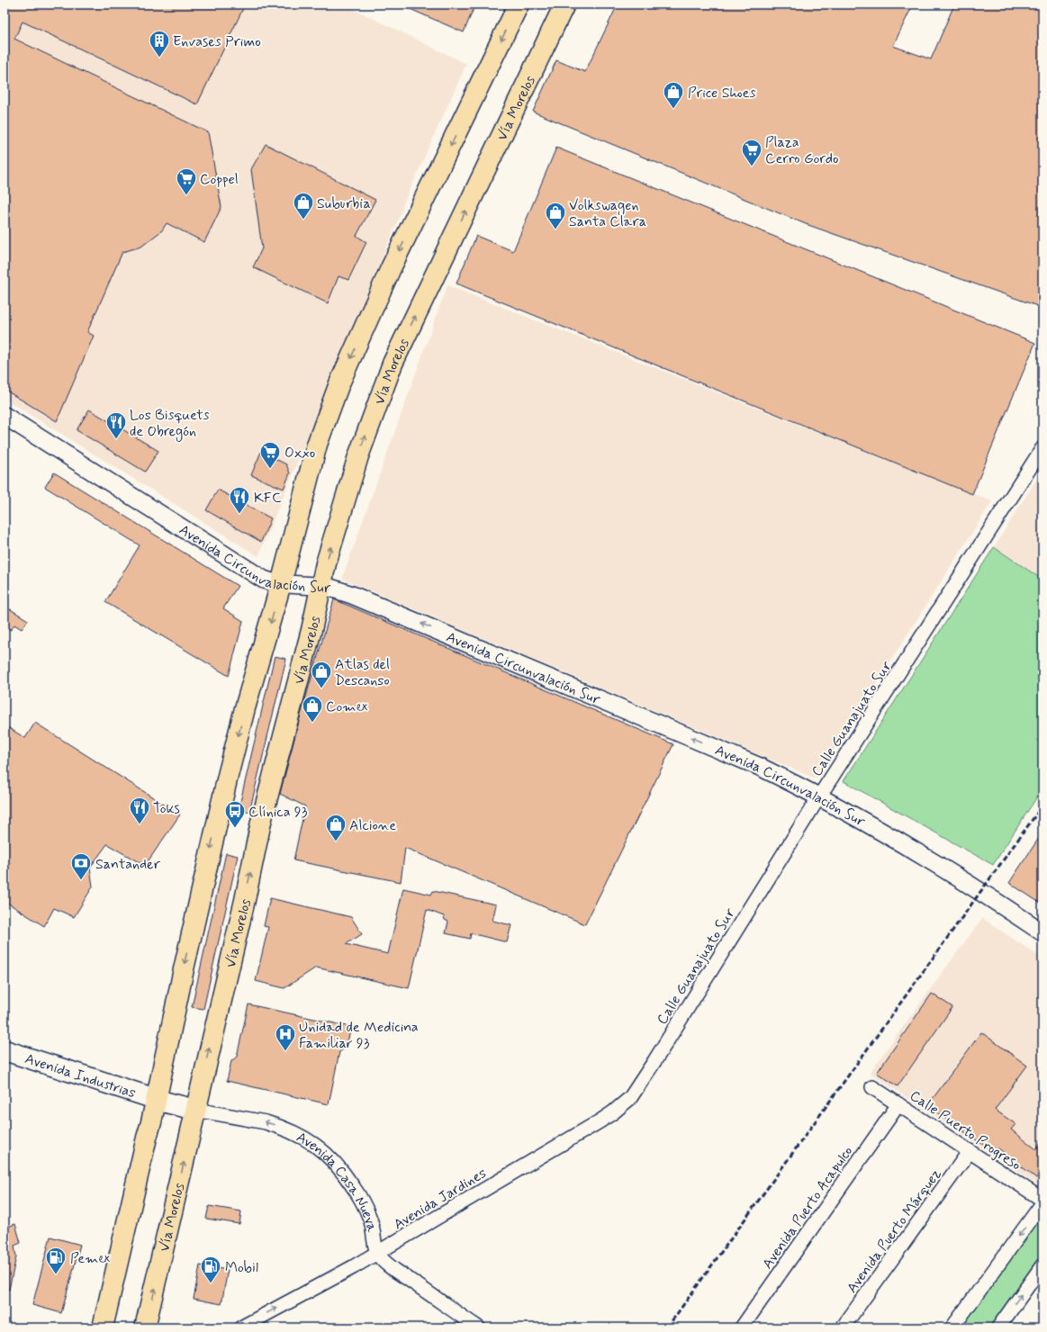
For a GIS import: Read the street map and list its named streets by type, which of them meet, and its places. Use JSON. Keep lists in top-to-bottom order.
{
  "streets": {
    "main road": ["Vía Morelos", "Avenida Industrias", "Avenida Casa Nueva"],
    "street": [
      "Avenida Circunvalación Sur",
      "Calle Guanajuato Sur",
      "Calle Puerto Progreso",
      "Avenida Jardines",
      "Avenida Puerto Acapulco",
      "Avenida Puerto Márquez"
    ]
  },
  "crossings": [
    ["Vía Morelos", "Avenida Circunvalación Sur"],
    ["Vía Morelos", "Avenida Casa Nueva"],
    ["Avenida Circunvalación Sur", "Calle Guanajuato Sur"],
    ["Calle Guanajuato Sur", "Avenida Jardines"],
    ["Avenida Industrias", "Avenida Casa Nueva"],
    ["Calle Puerto Progreso", "Avenida Puerto Acapulco"],
    ["Calle Puerto Progreso", "Avenida Puerto Márquez"],
    ["Avenida Casa Nueva", "Avenida Jardines"]
  ],
  "one_way": ["Avenida Circunvalación Sur", "Avenida Casa Nueva"],
  "places": {
    "building": ["Envases Primo"],
    "shop": [
      "Price Shoes",
      "Suburbia",
      "Volkswagen Santa Clara",
      "Atlas del Descanso",
      "Comex",
      "Alcione"
    ],
    "supermarket": ["Plaza Cerro Gordo", "Coppel", "Oxxo"],
    "restaurant": ["Los Bisquets de Obregón", "KFC", "Toks"],
    "bus stop": ["Clínica 93"],
    "bank": ["Santander"],
    "hospital": ["Unidad de Medicina Familiar 93"],
    "fuel station": ["Pemex", "Mobil"]
  }
}
